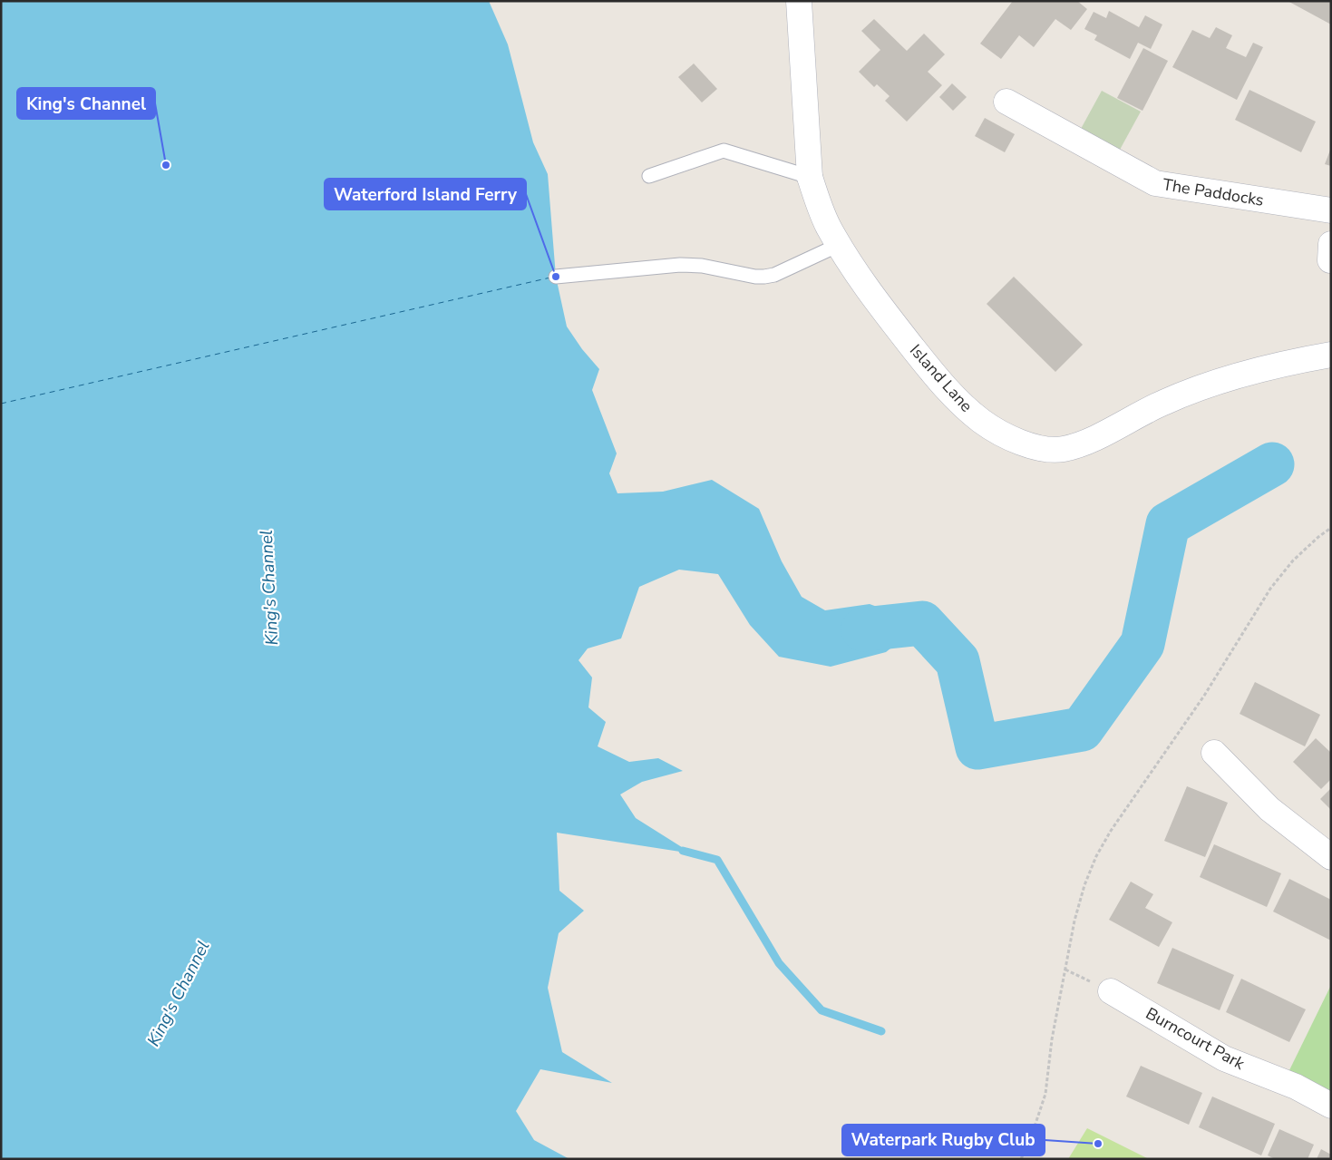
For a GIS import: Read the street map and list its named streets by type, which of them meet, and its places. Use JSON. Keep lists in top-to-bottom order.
{
  "streets": {
    "street": ["The Paddocks", "Island Lane", "Burncourt Park"]
  },
  "water": ["King's Channel"],
  "places": ["King's Channel", "Waterford Island Ferry", "Waterpark Rugby Club"]
}
